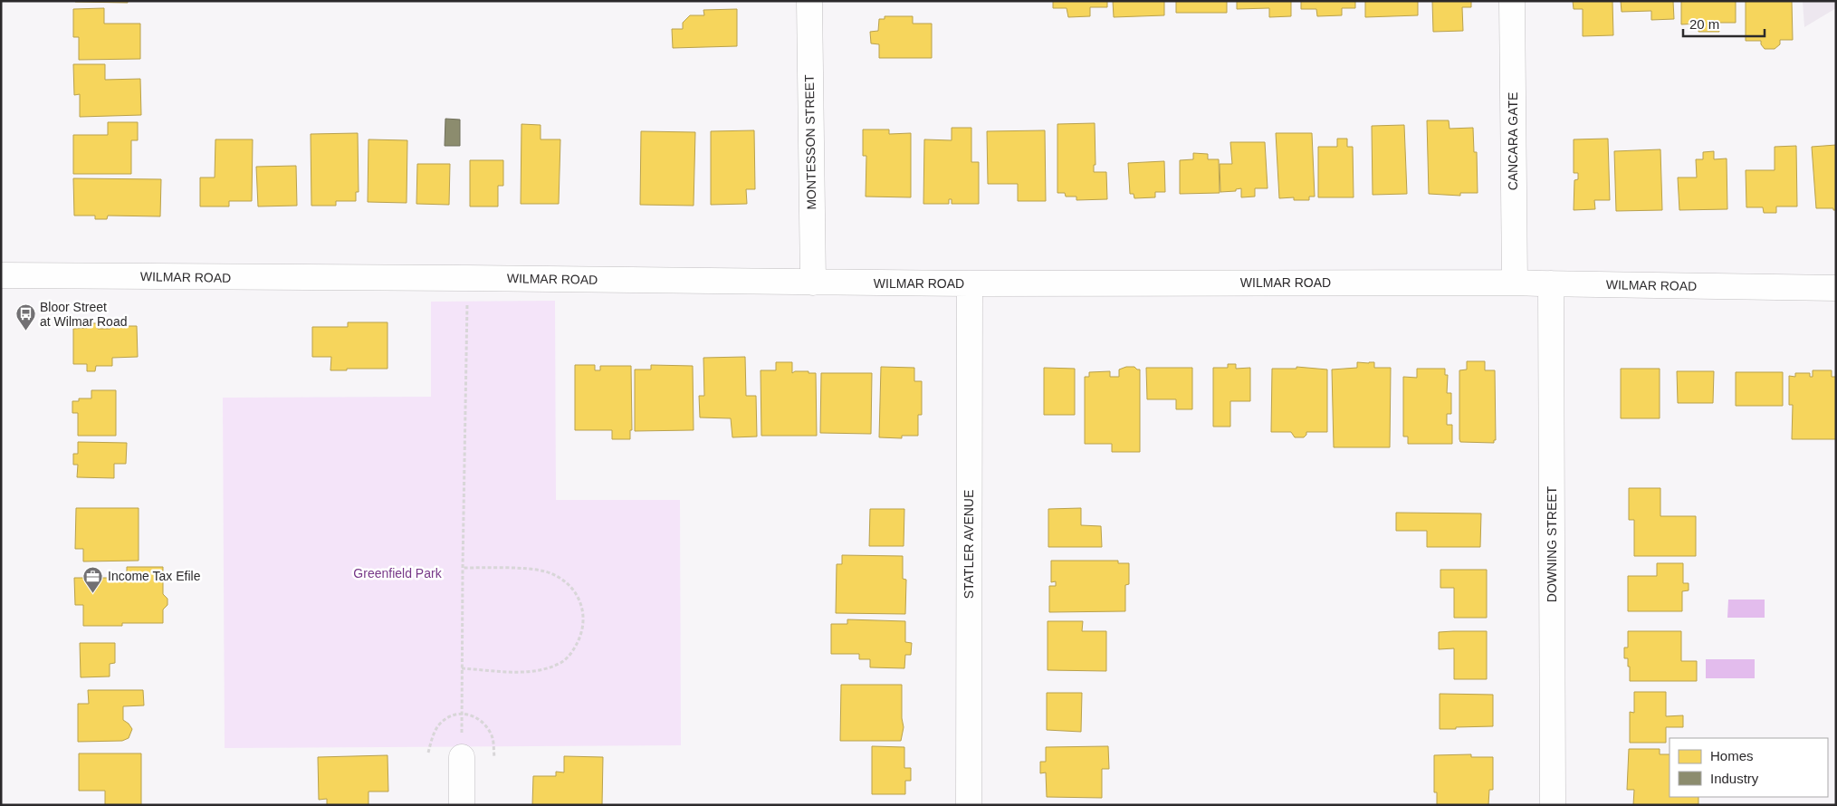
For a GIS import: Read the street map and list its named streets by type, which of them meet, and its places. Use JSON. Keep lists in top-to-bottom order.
{
  "streets": {
    "street": [
      "CANCARA GATE",
      "MONTESSON STREET",
      "WILMAR ROAD",
      "STATLER AVENUE",
      "DOWNING STREET"
    ]
  },
  "crossings": [
    ["CANCARA GATE", "WILMAR ROAD"],
    ["MONTESSON STREET", "WILMAR ROAD"],
    ["WILMAR ROAD", "STATLER AVENUE"],
    ["WILMAR ROAD", "DOWNING STREET"]
  ],
  "parks": ["Greenfield Park"],
  "places": {
    "bus stop": ["Bloor Street at Wilmar Road"],
    "office": ["Income Tax Efile"]
  },
  "legend": ["Homes", "Industry"],
  "scale_bar": "20 m"
}
